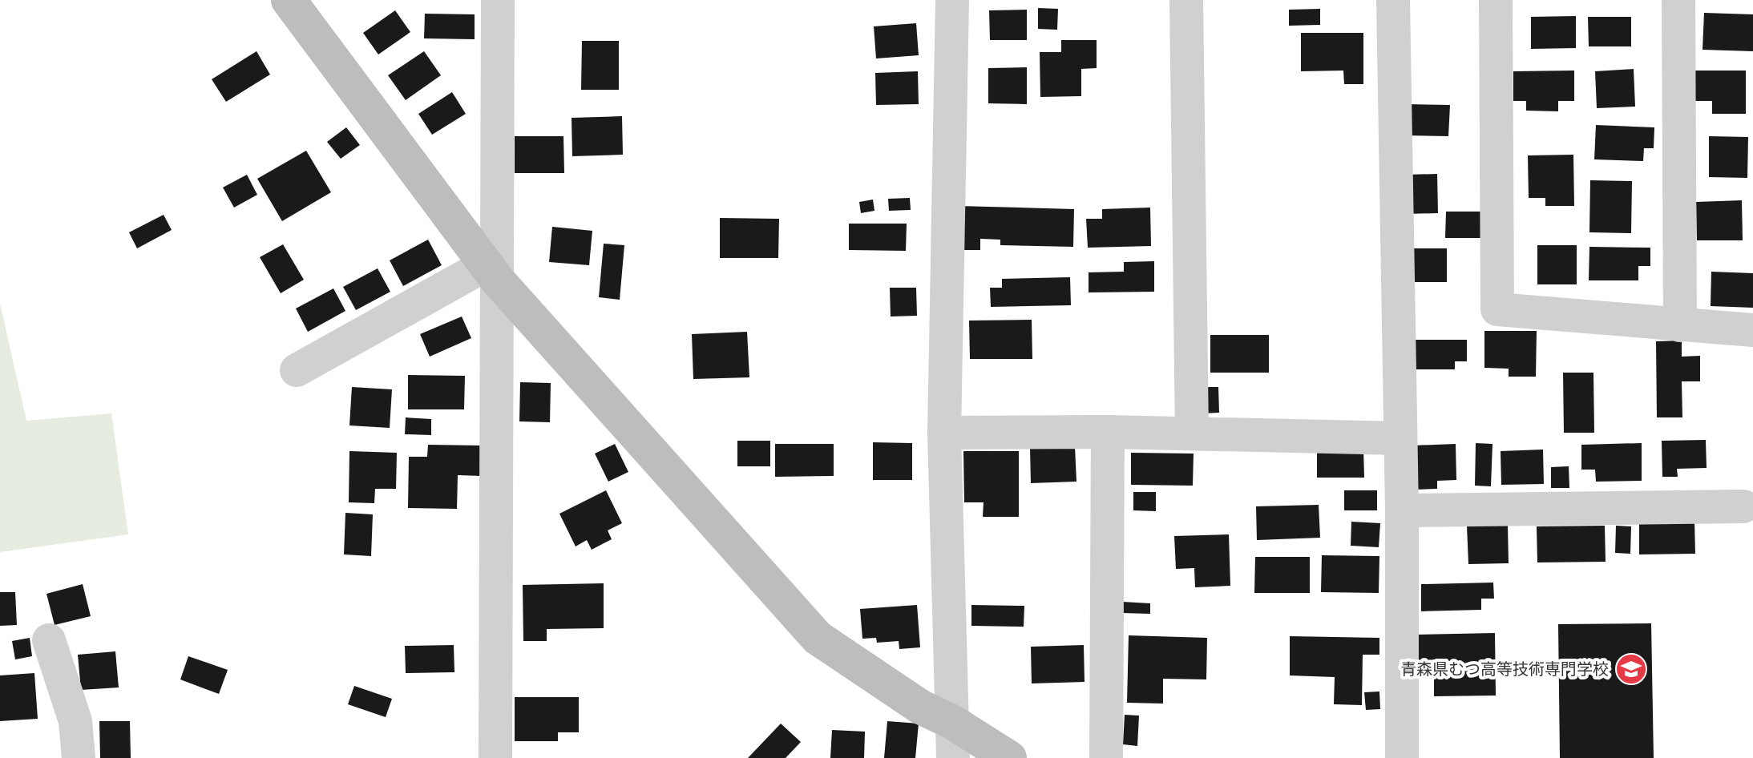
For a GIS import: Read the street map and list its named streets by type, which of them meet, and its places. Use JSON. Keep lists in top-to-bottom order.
{
  "places": {
    "school or university": ["青森県むつ高等技術専門学校"]
  }
}
